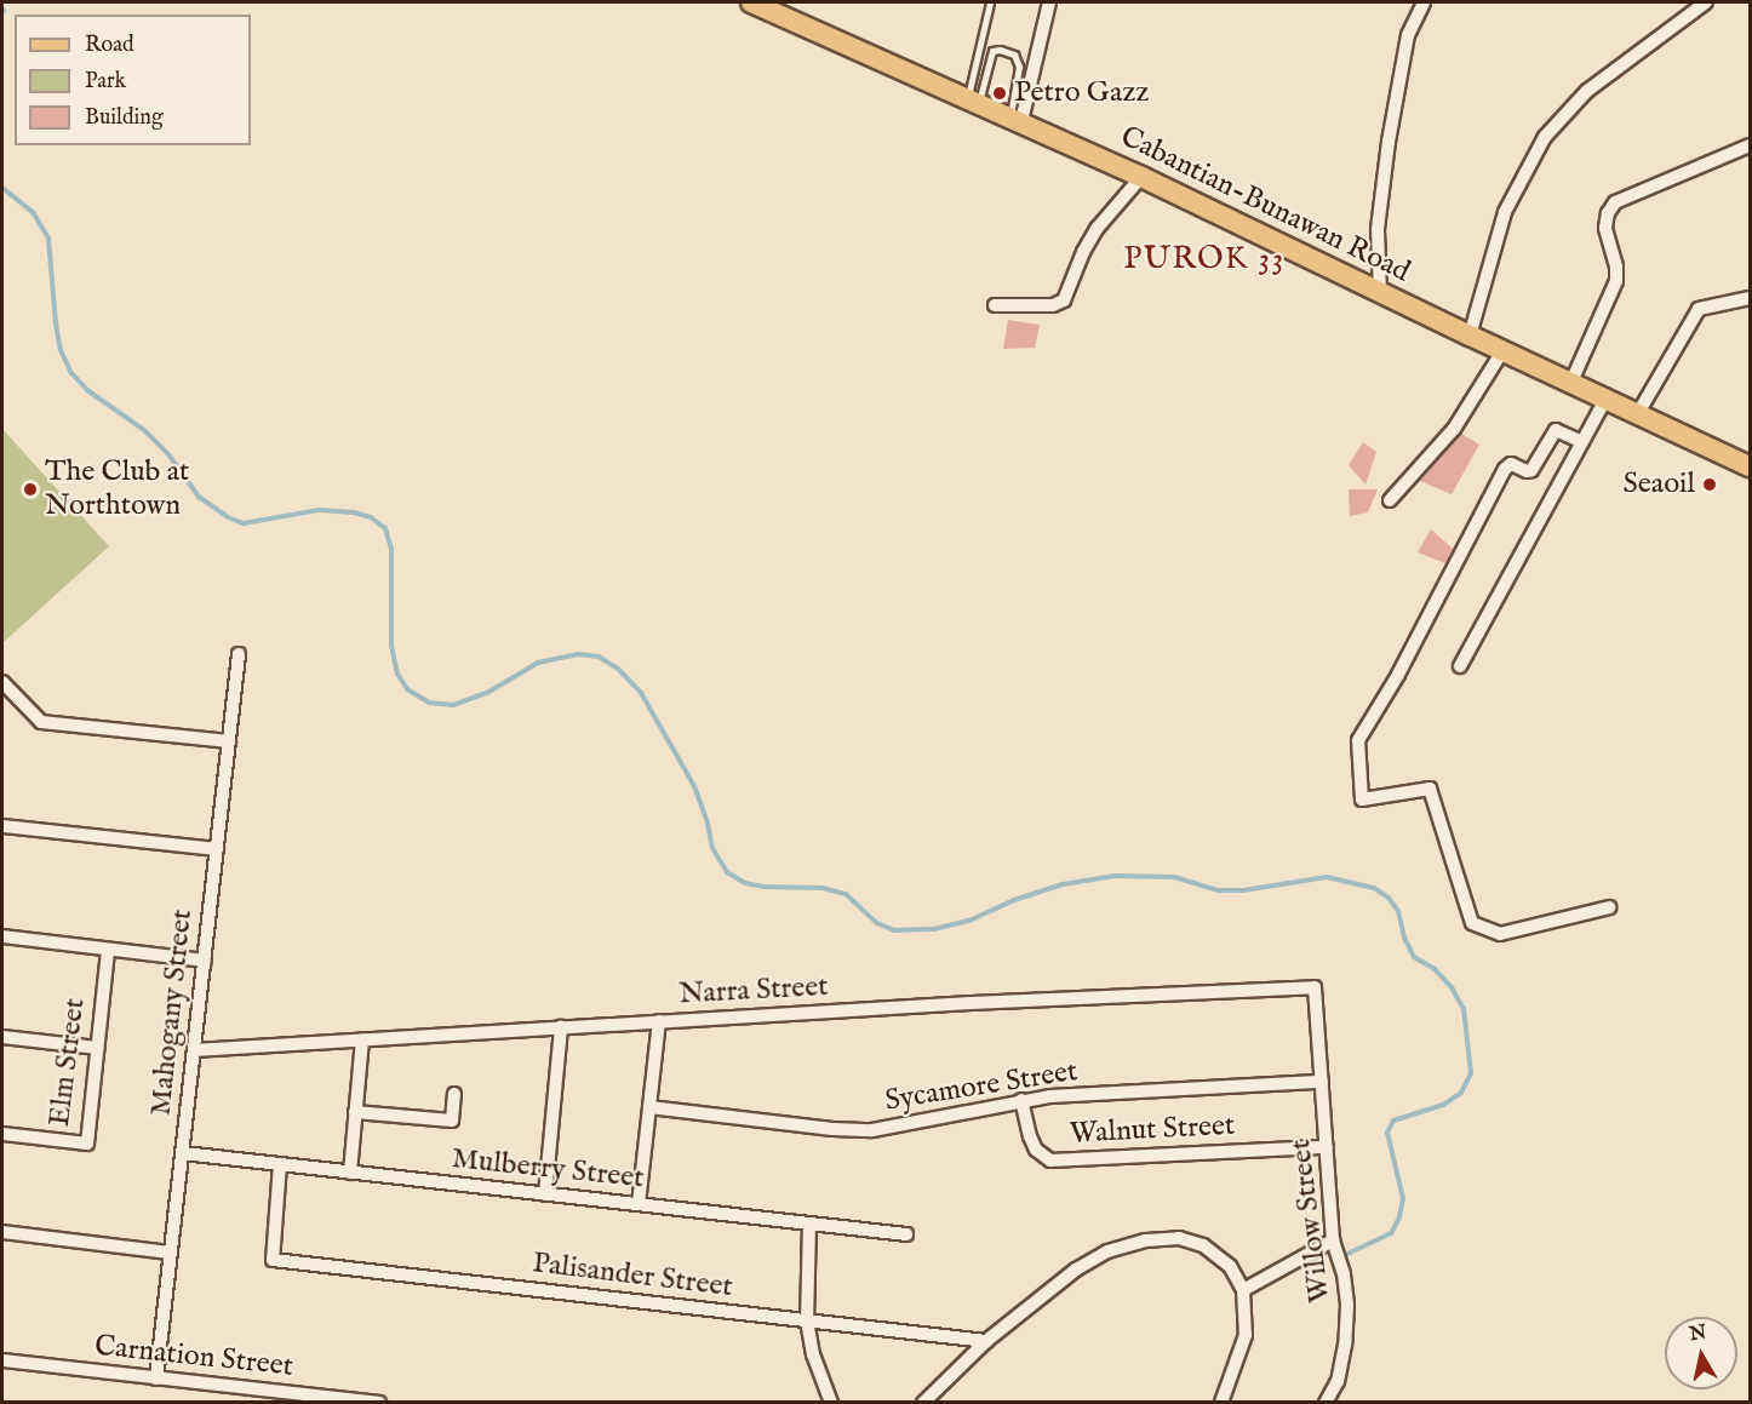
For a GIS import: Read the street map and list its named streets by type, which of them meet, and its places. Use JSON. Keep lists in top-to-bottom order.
{
  "streets": {
    "main road": ["Cabantian-Bunawan Road"],
    "street": [
      "Narra Street",
      "Mahogany Street",
      "Elm Street",
      "Sycamore Street",
      "Walnut Street",
      "Mulberry Street",
      "Willow Street",
      "Palisander Street",
      "Carnation Street"
    ]
  },
  "crossings": [
    ["Narra Street", "Mahogany Street"],
    ["Narra Street", "Willow Street"],
    ["Mahogany Street", "Mulberry Street"],
    ["Mahogany Street", "Carnation Street"],
    ["Sycamore Street", "Walnut Street"],
    ["Sycamore Street", "Willow Street"],
    ["Walnut Street", "Willow Street"],
    ["Mulberry Street", "Palisander Street"]
  ],
  "districts": ["PUROK 33"],
  "places": ["Petro Gazz", "Seaoil", "The Club at Northtown"],
  "legend": ["Road", "Park", "Building"],
  "north": "top"
}
